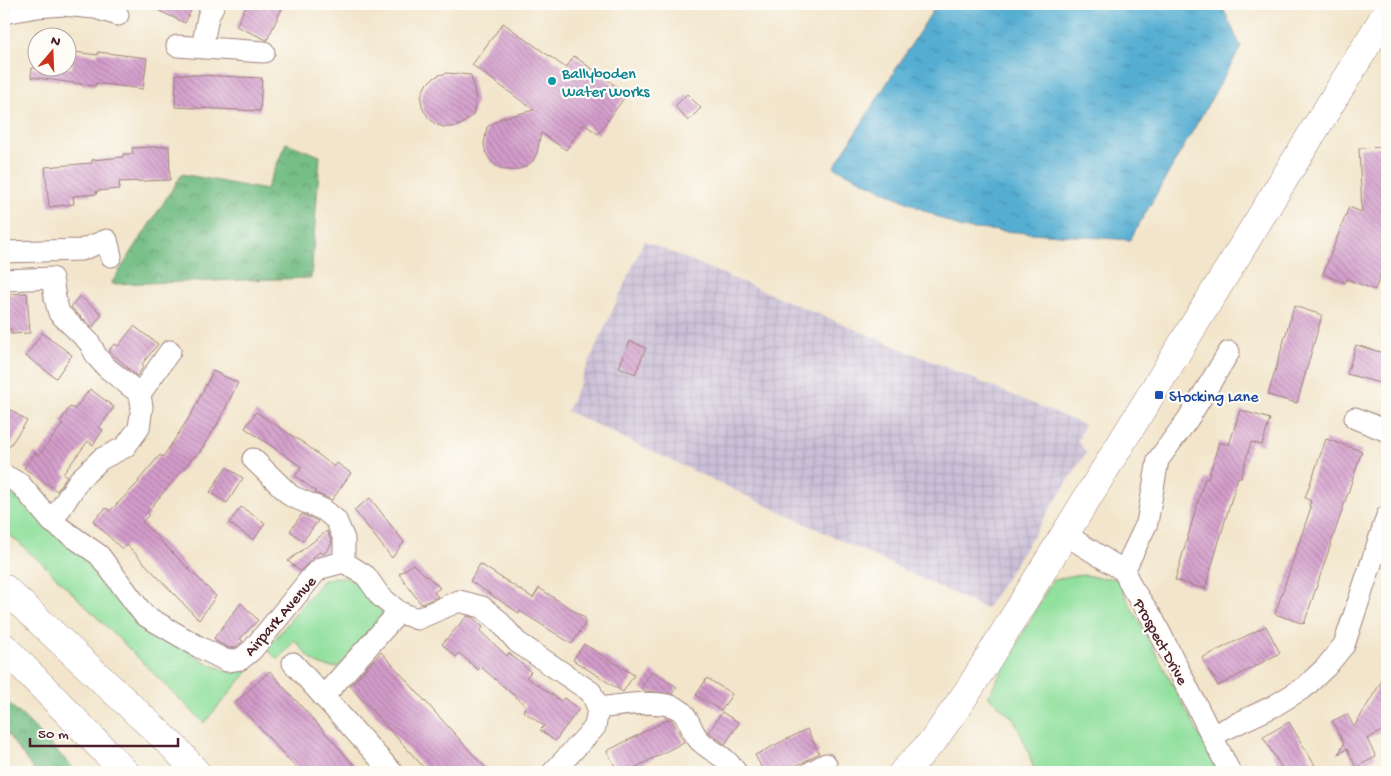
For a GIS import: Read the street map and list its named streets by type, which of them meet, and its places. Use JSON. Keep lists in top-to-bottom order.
{
  "streets": {
    "street": ["Airpark Avenue", "Prospect Drive"]
  },
  "places": {
    "other": ["Ballyboden Water Works"],
    "transit": ["Stocking Lane"]
  },
  "scale_bar": "50 m",
  "north": "top"
}
